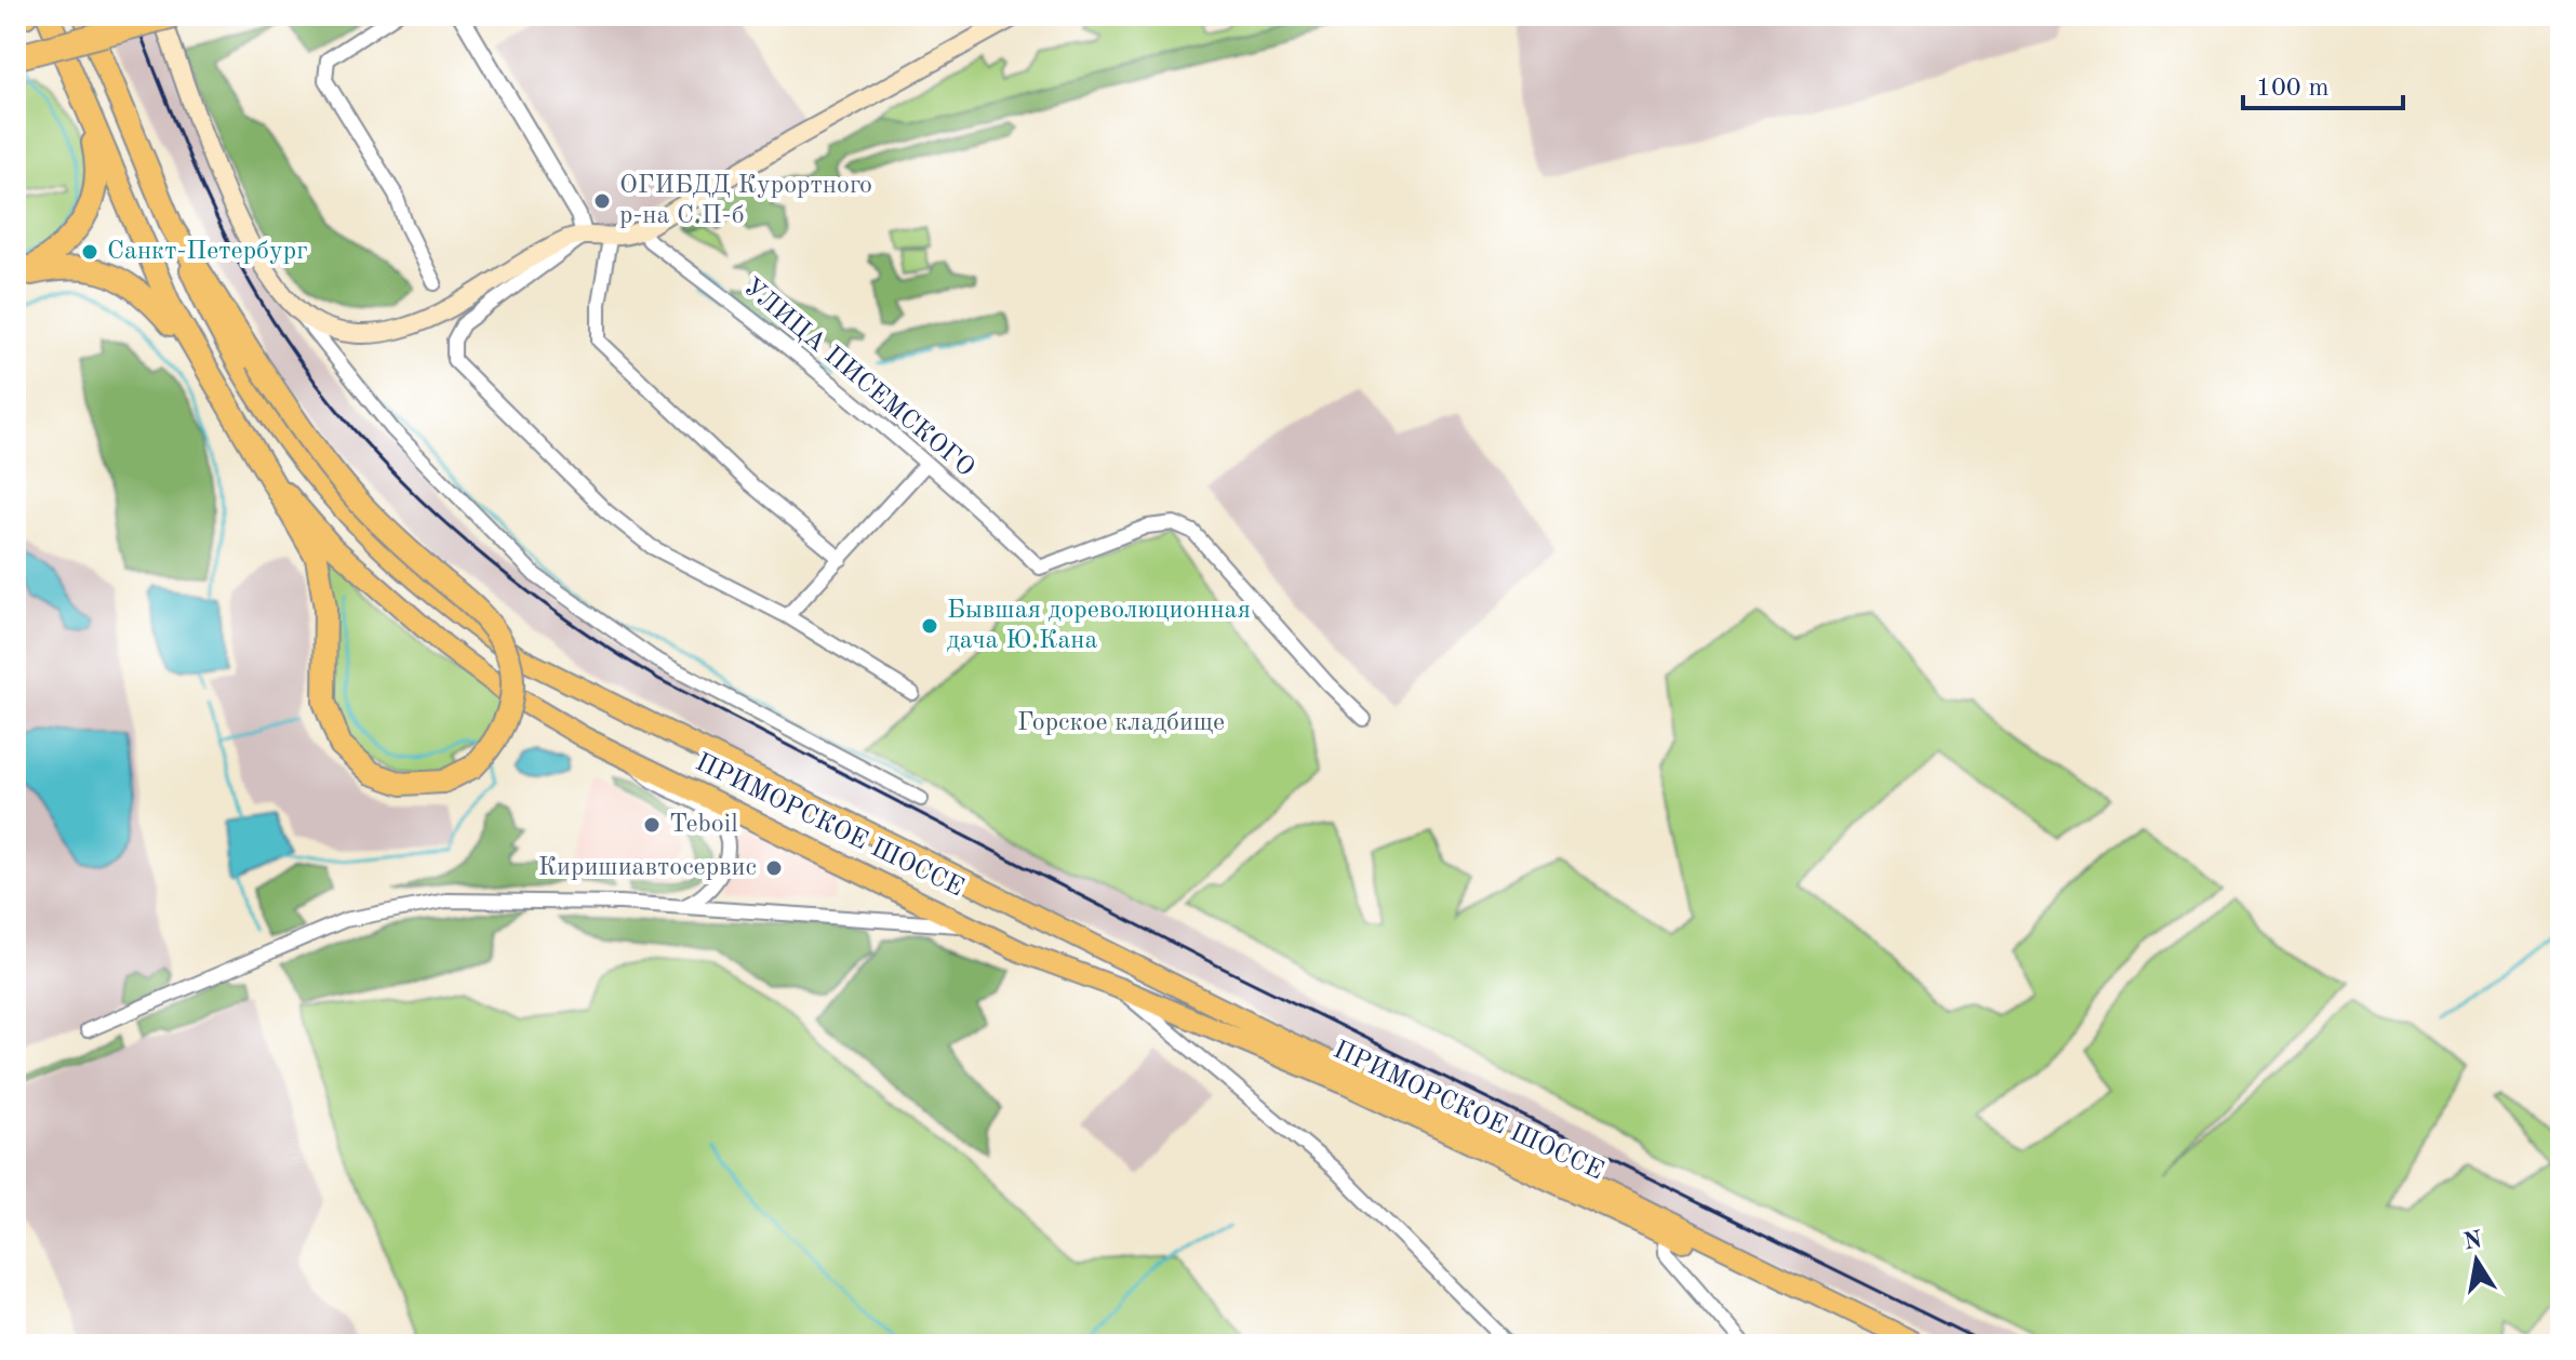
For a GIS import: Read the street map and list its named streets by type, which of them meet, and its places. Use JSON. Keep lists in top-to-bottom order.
{
  "streets": {
    "highway": ["ПРИМОРСКОЕ ШОССЕ"],
    "street": ["УЛИЦА ПИСЕМСКОГО"]
  },
  "parks": ["Горское кладбище"],
  "places": [
    "ОГИБДД Курортного р-на С.П-б",
    "Санкт-Петербург",
    "Бывшая дореволюционная дача Ю.Кана",
    "Teboil",
    "Киришиавтосервис"
  ],
  "scale_bar": "100 m",
  "north": "top"
}
